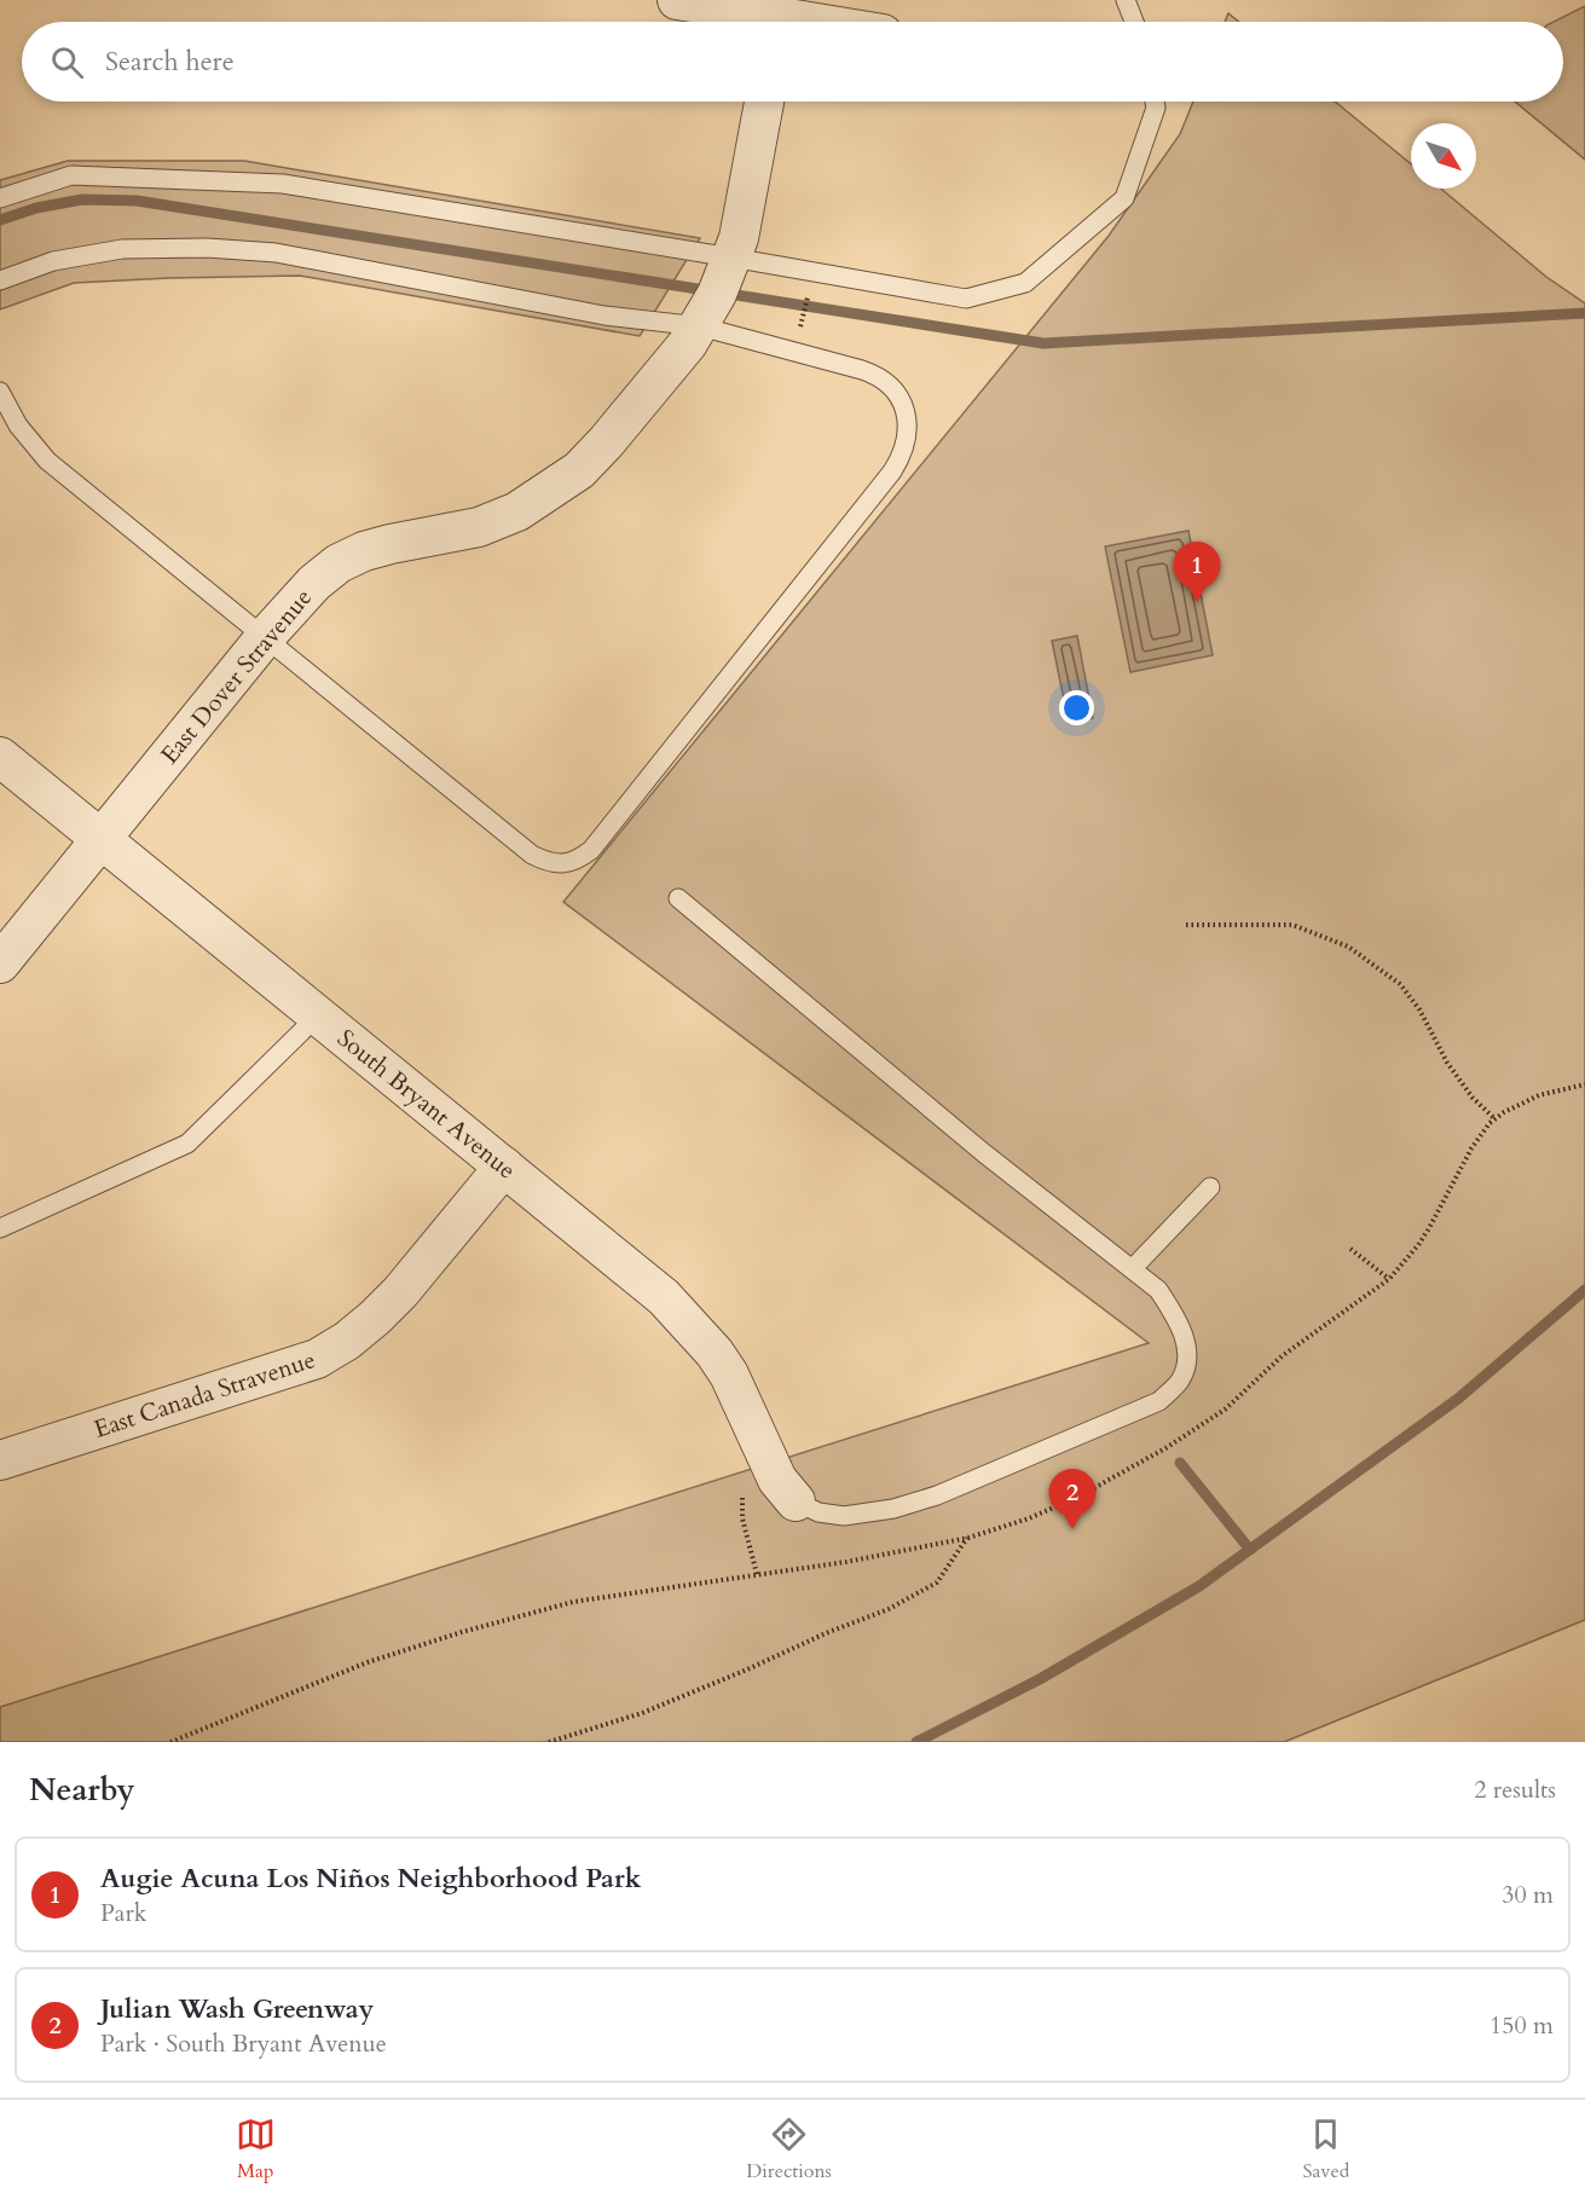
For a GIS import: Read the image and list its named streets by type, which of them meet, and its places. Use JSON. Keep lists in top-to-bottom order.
{
  "streets": {
    "street": ["East Dover Stravenue", "South Bryant Avenue", "East Canada Stravenue"]
  },
  "crossings": [
    ["East Dover Stravenue", "South Bryant Avenue"],
    ["South Bryant Avenue", "East Canada Stravenue"]
  ],
  "north": "bottom right",
  "page": {
    "search": "Search here",
    "pins": ["1", "2"],
    "heading": ["Nearby", "2 results"],
    "list": [
      {
        "mark": "1",
        "name": "Augie Acuna Los Niños Neighborhood Park",
        "note": "Park",
        "value": "30 m"
      },
      {
        "mark": "2",
        "name": "Julian Wash Greenway",
        "note": "Park · South Bryant Avenue",
        "value": "150 m"
      }
    ],
    "nav": ["Map", "Directions", "Saved"]
  }
}
